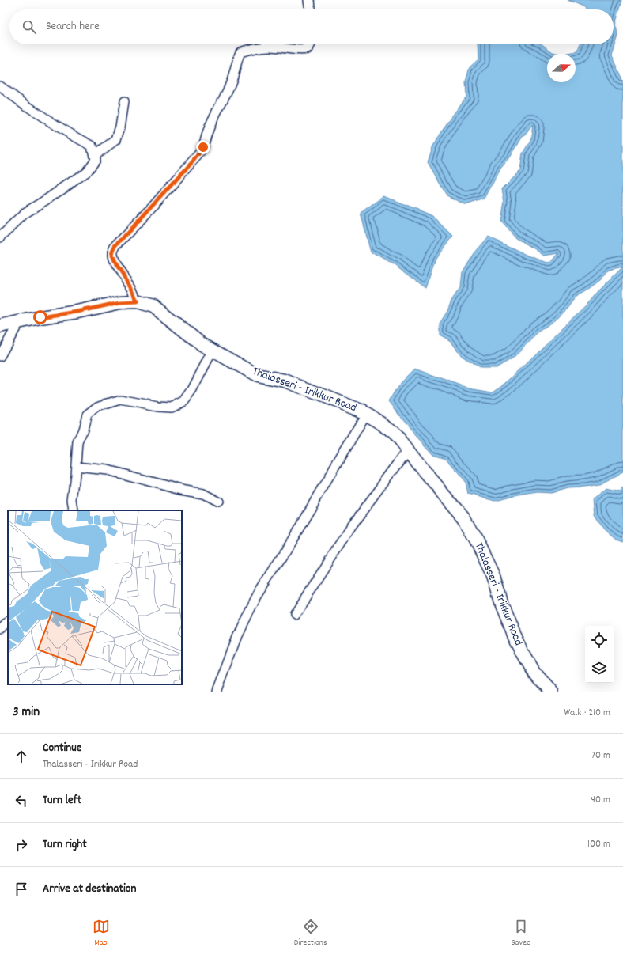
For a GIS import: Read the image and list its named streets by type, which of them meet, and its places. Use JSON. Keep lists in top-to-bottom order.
{
  "streets": {
    "main road": ["Thalasseri - Irikkur Road"]
  },
  "north": "right",
  "page": {
    "search": "Search here",
    "heading": ["3 min", "Walk · 210 m"],
    "list": [
      ["Continue", "Thalasseri - Irikkur Road", "70 m"],
      ["Turn left", "40 m"],
      ["Turn right", "100 m"],
      "Arrive at destination"
    ],
    "nav": ["Map", "Directions", "Saved"]
  }
}
